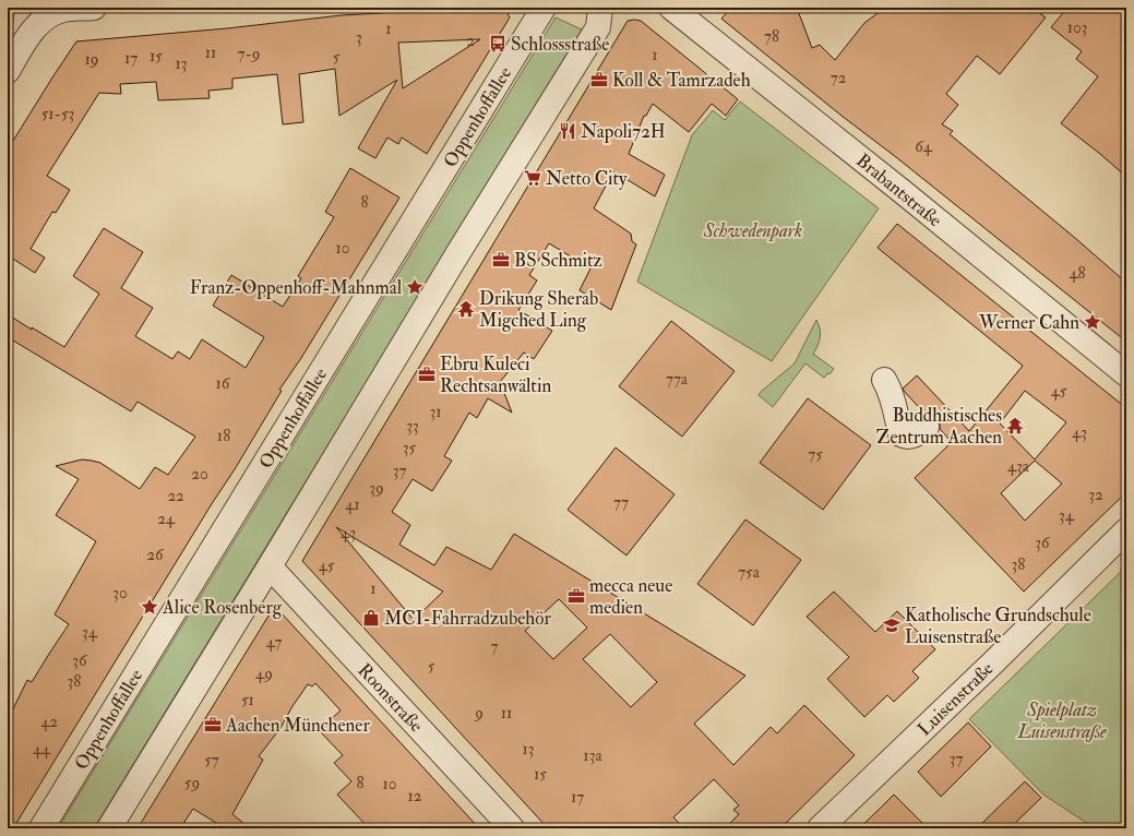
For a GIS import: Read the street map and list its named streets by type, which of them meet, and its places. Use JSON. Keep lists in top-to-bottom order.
{
  "streets": {
    "street": [
      "Oppenhoffallee",
      "Brabantstraße",
      "Roonstraße",
      "Luisenstraße"
    ]
  },
  "parks": ["Schwedenpark", "Spielplatz Luisenstraße"],
  "places": {
    "bus stop": ["Schlossstraße"],
    "office": [
      "Koll & Tamrzadeh",
      "BS Schmitz",
      "Ebru Kuleci Rechtsanwältin",
      "mecca neue medien",
      "Aachen Münchener"
    ],
    "restaurant": ["Napoli72H"],
    "supermarket": ["Netto City"],
    "place": ["Franz-Oppenhoff-Mahnmal", "Werner Cahn", "Alice Rosenberg"],
    "temple": ["Drikung Sherab Migched Ling", "Buddhistisches Zentrum Aachen"],
    "shop": ["MCI-Fahrradzubehör"],
    "school or university": ["Katholische Grundschule Luisenstraße"]
  },
  "house_numbers": [
    "103",
    "1",
    "78",
    "3",
    "2",
    "11",
    "7-9",
    "1",
    "15",
    "5",
    "17",
    "19",
    "13",
    "72",
    "51-53",
    "64",
    "8",
    "10",
    "48",
    "77a",
    "16",
    "45",
    "31",
    "33",
    "43",
    "18",
    "35",
    "75",
    "43a",
    "37",
    "20",
    "39",
    "32",
    "22",
    "77",
    "41",
    "34",
    "24",
    "43",
    "36",
    "26",
    "38",
    "45",
    "75a",
    "1",
    "30",
    "34",
    "47",
    "7",
    "36",
    "5",
    "49",
    "38",
    "51",
    "9",
    "11",
    "42",
    "44",
    "13",
    "13a",
    "37",
    "57",
    "15",
    "59",
    "8",
    "10",
    "12",
    "17"
  ]
}
